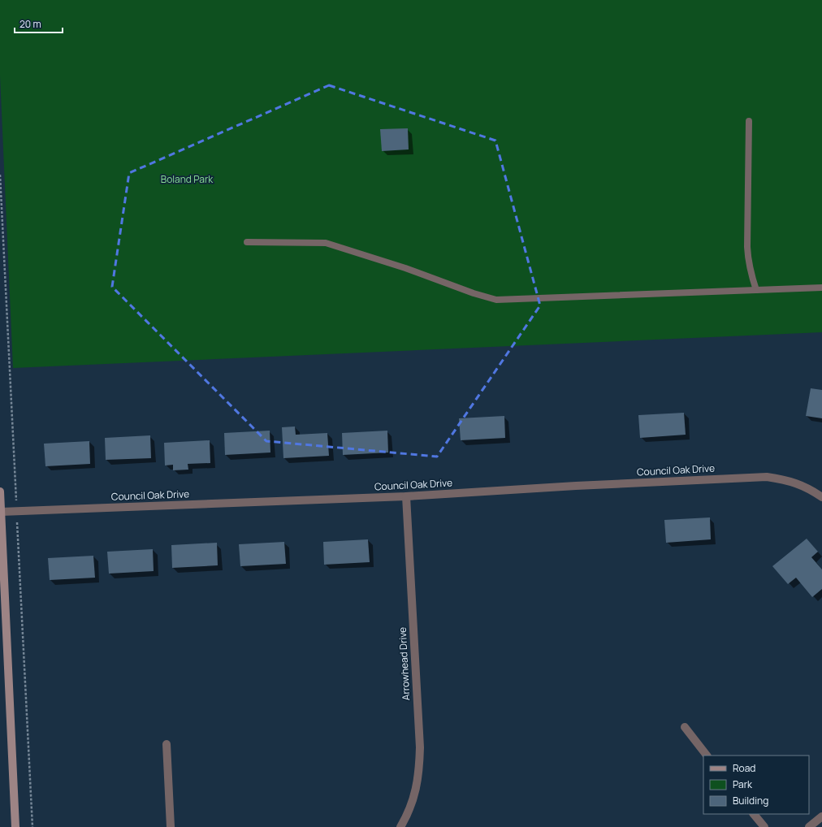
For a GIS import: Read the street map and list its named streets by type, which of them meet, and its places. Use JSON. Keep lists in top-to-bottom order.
{
  "streets": {
    "street": ["Council Oak Drive", "Arrowhead Drive"]
  },
  "crossings": [
    ["Council Oak Drive", "Arrowhead Drive"]
  ],
  "parks": ["Boland Park"],
  "legend": ["Road", "Park", "Building"],
  "scale_bar": "20 m"
}
